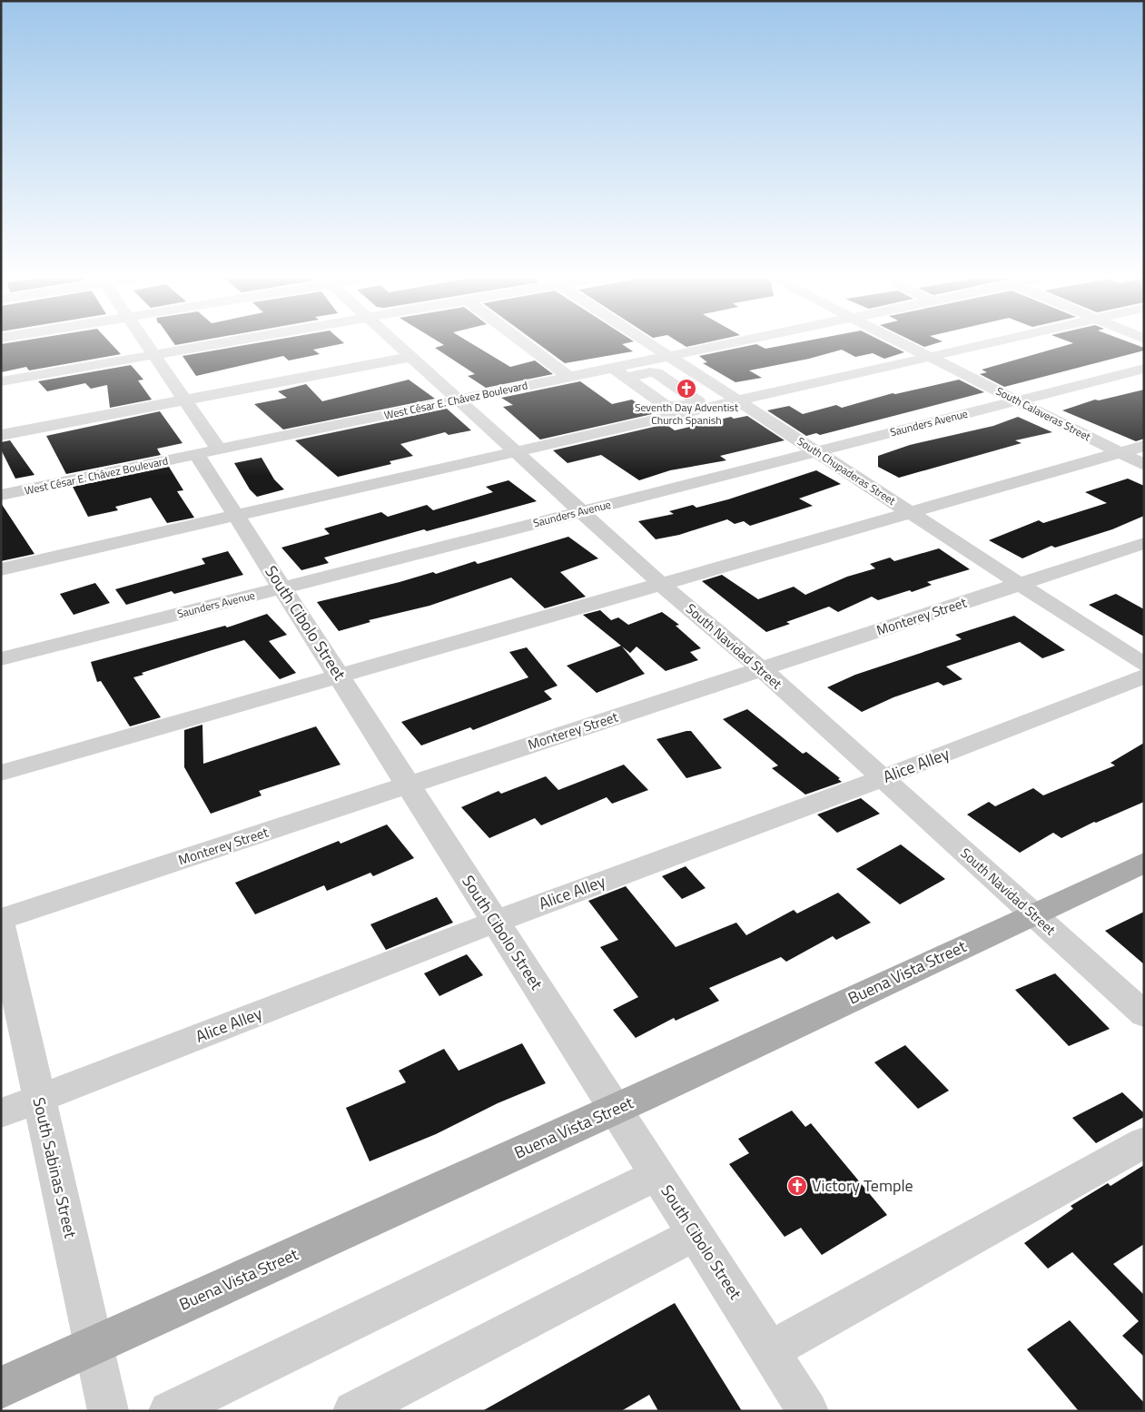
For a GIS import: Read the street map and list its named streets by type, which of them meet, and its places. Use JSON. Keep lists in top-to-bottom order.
{
  "streets": {
    "main road": ["Buena Vista Street"],
    "street": [
      "West César E. Chávez Boulevard",
      "South Calaveras Street",
      "Saunders Avenue",
      "South Chupaderas Street",
      "Monterey Street",
      "South Cibolo Street",
      "South Navidad Street",
      "Alice Alley",
      "South Sabinas Street"
    ]
  },
  "crossings": [
    ["West César E. Chávez Boulevard", "South Chupaderas Street"],
    ["West César E. Chávez Boulevard", "South Cibolo Street"],
    ["West César E. Chávez Boulevard", "South Navidad Street"],
    ["South Calaveras Street", "Saunders Avenue"],
    ["Saunders Avenue", "South Chupaderas Street"],
    ["Saunders Avenue", "South Cibolo Street"],
    ["Saunders Avenue", "South Navidad Street"],
    ["South Chupaderas Street", "Monterey Street"],
    ["Monterey Street", "South Cibolo Street"],
    ["Monterey Street", "South Navidad Street"],
    ["South Cibolo Street", "Alice Alley"],
    ["South Cibolo Street", "Buena Vista Street"],
    ["South Navidad Street", "Alice Alley"],
    ["South Navidad Street", "Buena Vista Street"],
    ["Alice Alley", "South Sabinas Street"],
    ["Buena Vista Street", "South Sabinas Street"]
  ],
  "places": {
    "church": ["Seventh Day Adventist Church Spanish", "Victory Temple"]
  }
}
